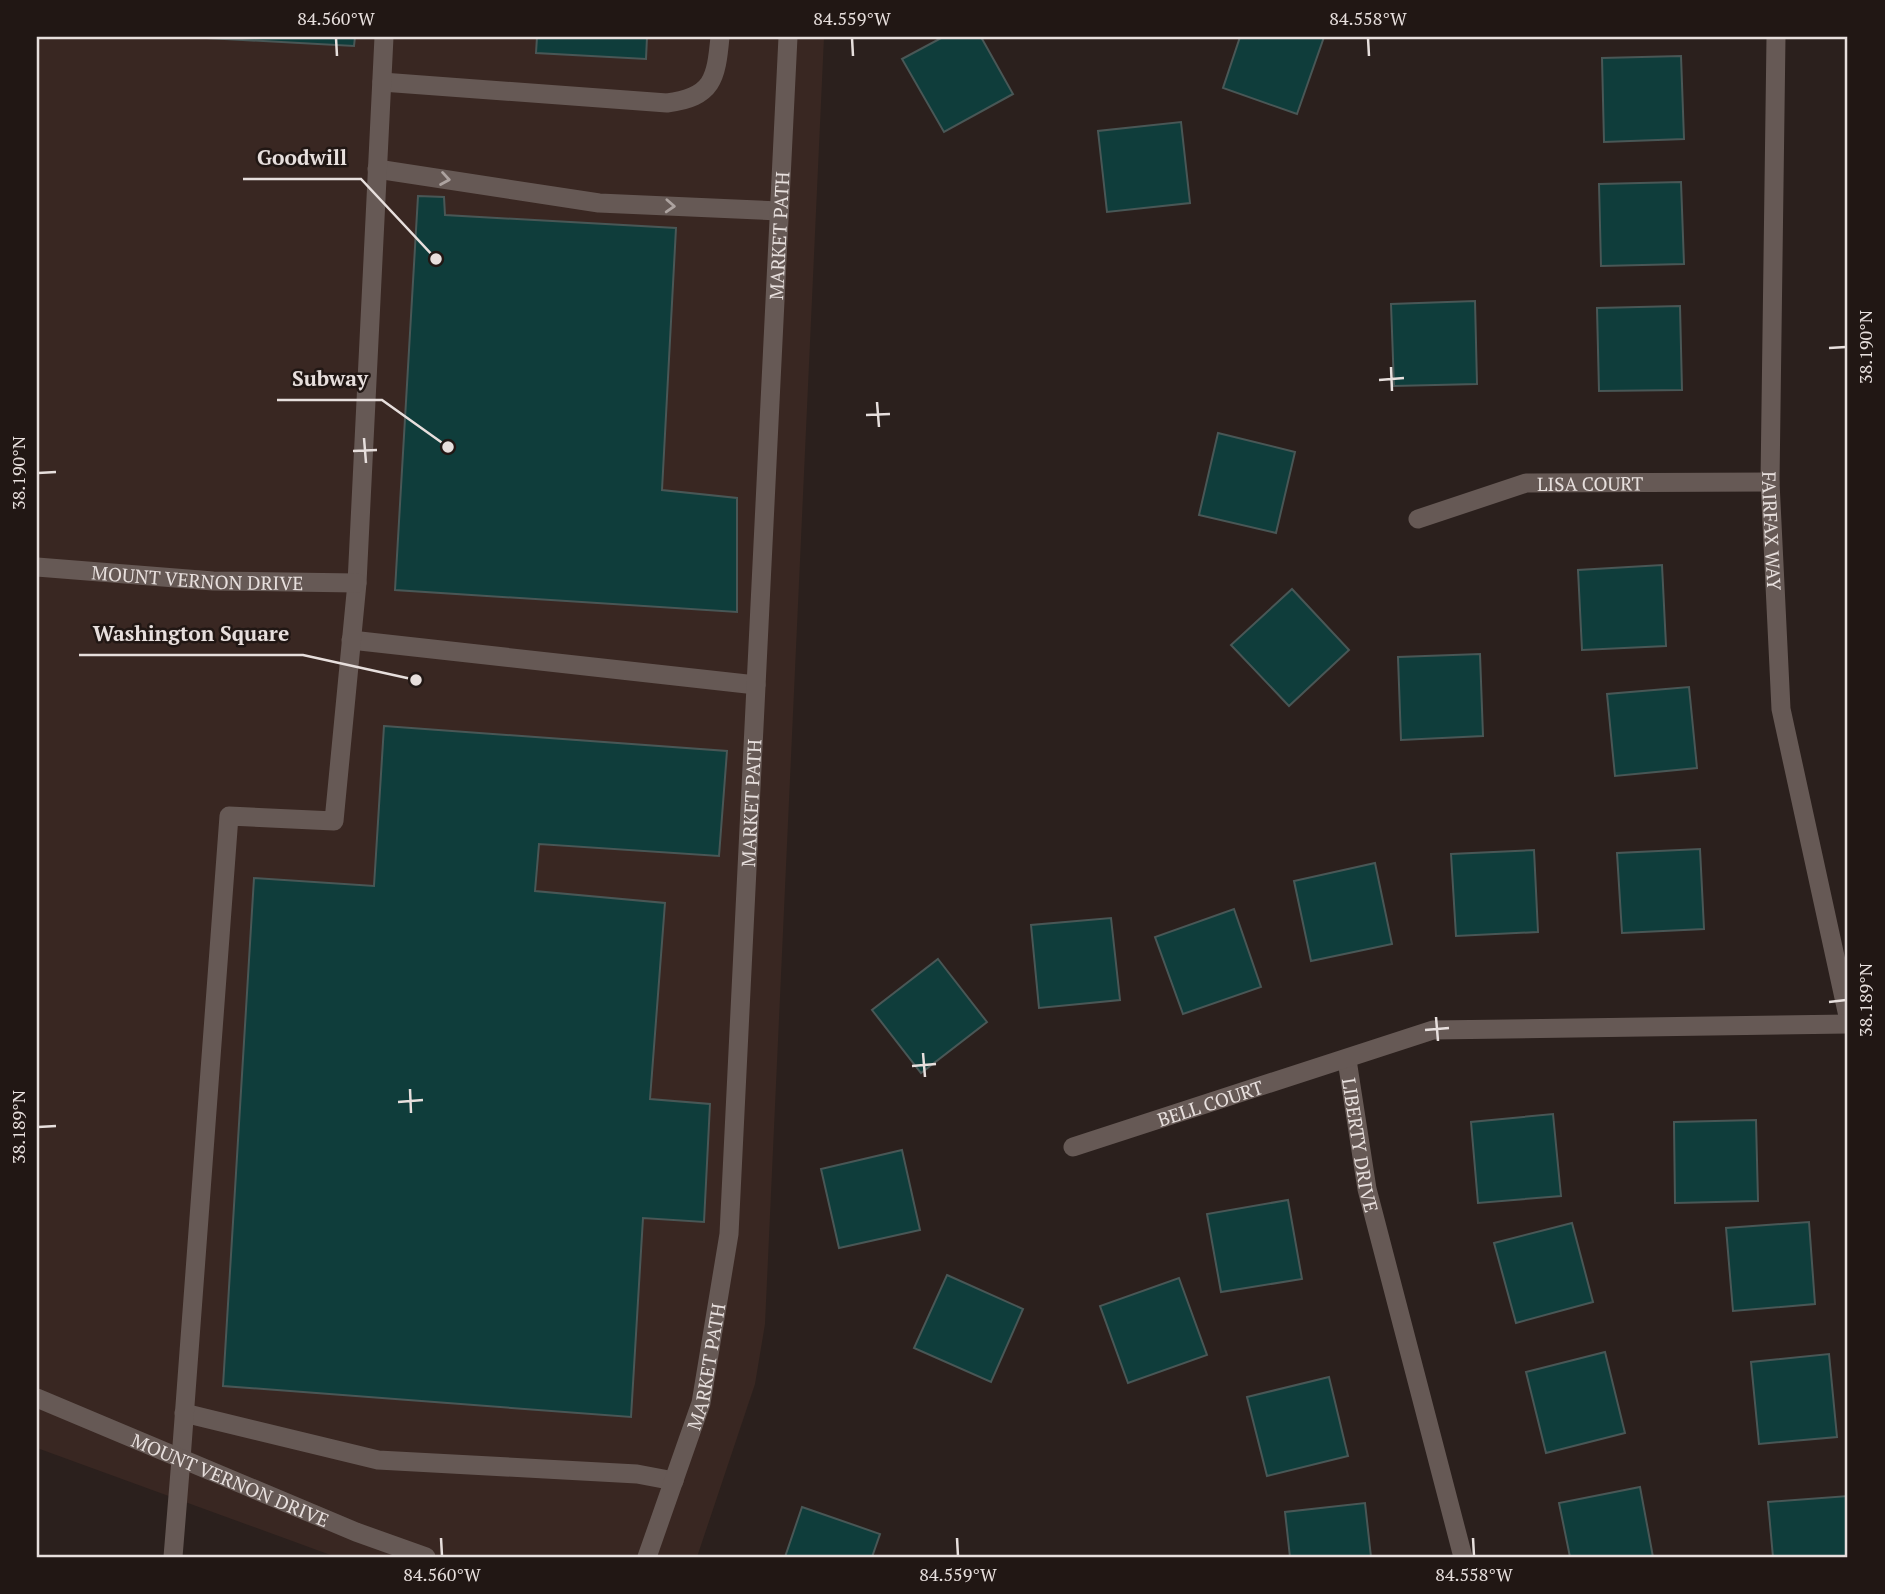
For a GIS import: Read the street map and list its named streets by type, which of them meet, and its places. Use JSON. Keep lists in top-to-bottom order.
{
  "streets": {
    "street": [
      "MARKET PATH",
      "LISA COURT",
      "FAIRFAX WAY",
      "MOUNT VERNON DRIVE",
      "BELL COURT",
      "LIBERTY DRIVE"
    ]
  },
  "crossings": [
    ["LISA COURT", "FAIRFAX WAY"],
    ["BELL COURT", "LIBERTY DRIVE"]
  ],
  "places": ["Goodwill", "Subway", "Washington Square"],
  "coordinates": [
    "84.560°W",
    "84.559°W",
    "84.558°W",
    "38.190°N",
    "38.189°N"
  ]
}
